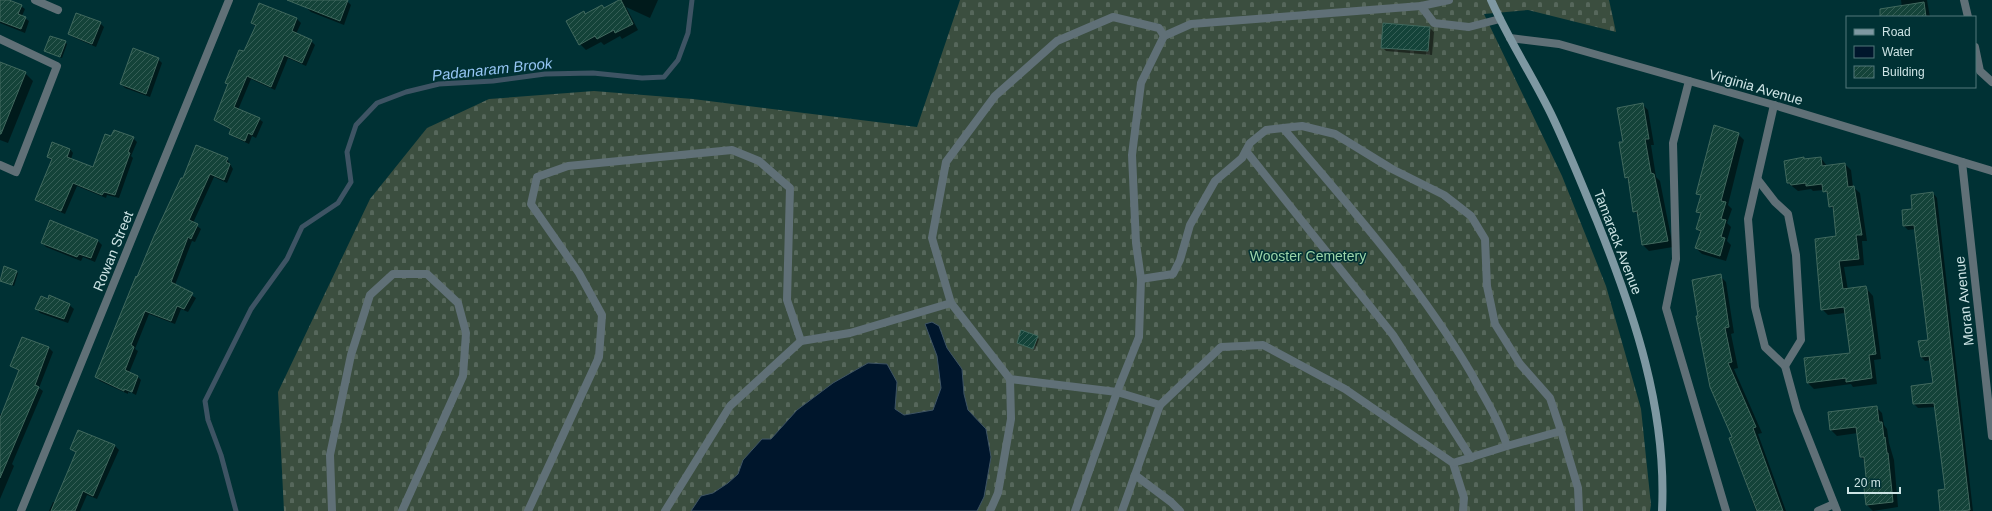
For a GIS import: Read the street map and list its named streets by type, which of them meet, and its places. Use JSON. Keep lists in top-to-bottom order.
{
  "streets": {
    "street": [
      "Virginia Avenue",
      "Tamarack Avenue",
      "Rowan Street",
      "Moran Avenue"
    ]
  },
  "crossings": [
    ["Virginia Avenue", "Tamarack Avenue"],
    ["Virginia Avenue", "Moran Avenue"]
  ],
  "water": ["Padanaram Brook"],
  "parks": ["Wooster Cemetery"],
  "legend": ["Road", "Water", "Building"],
  "scale_bar": "20 m"
}
